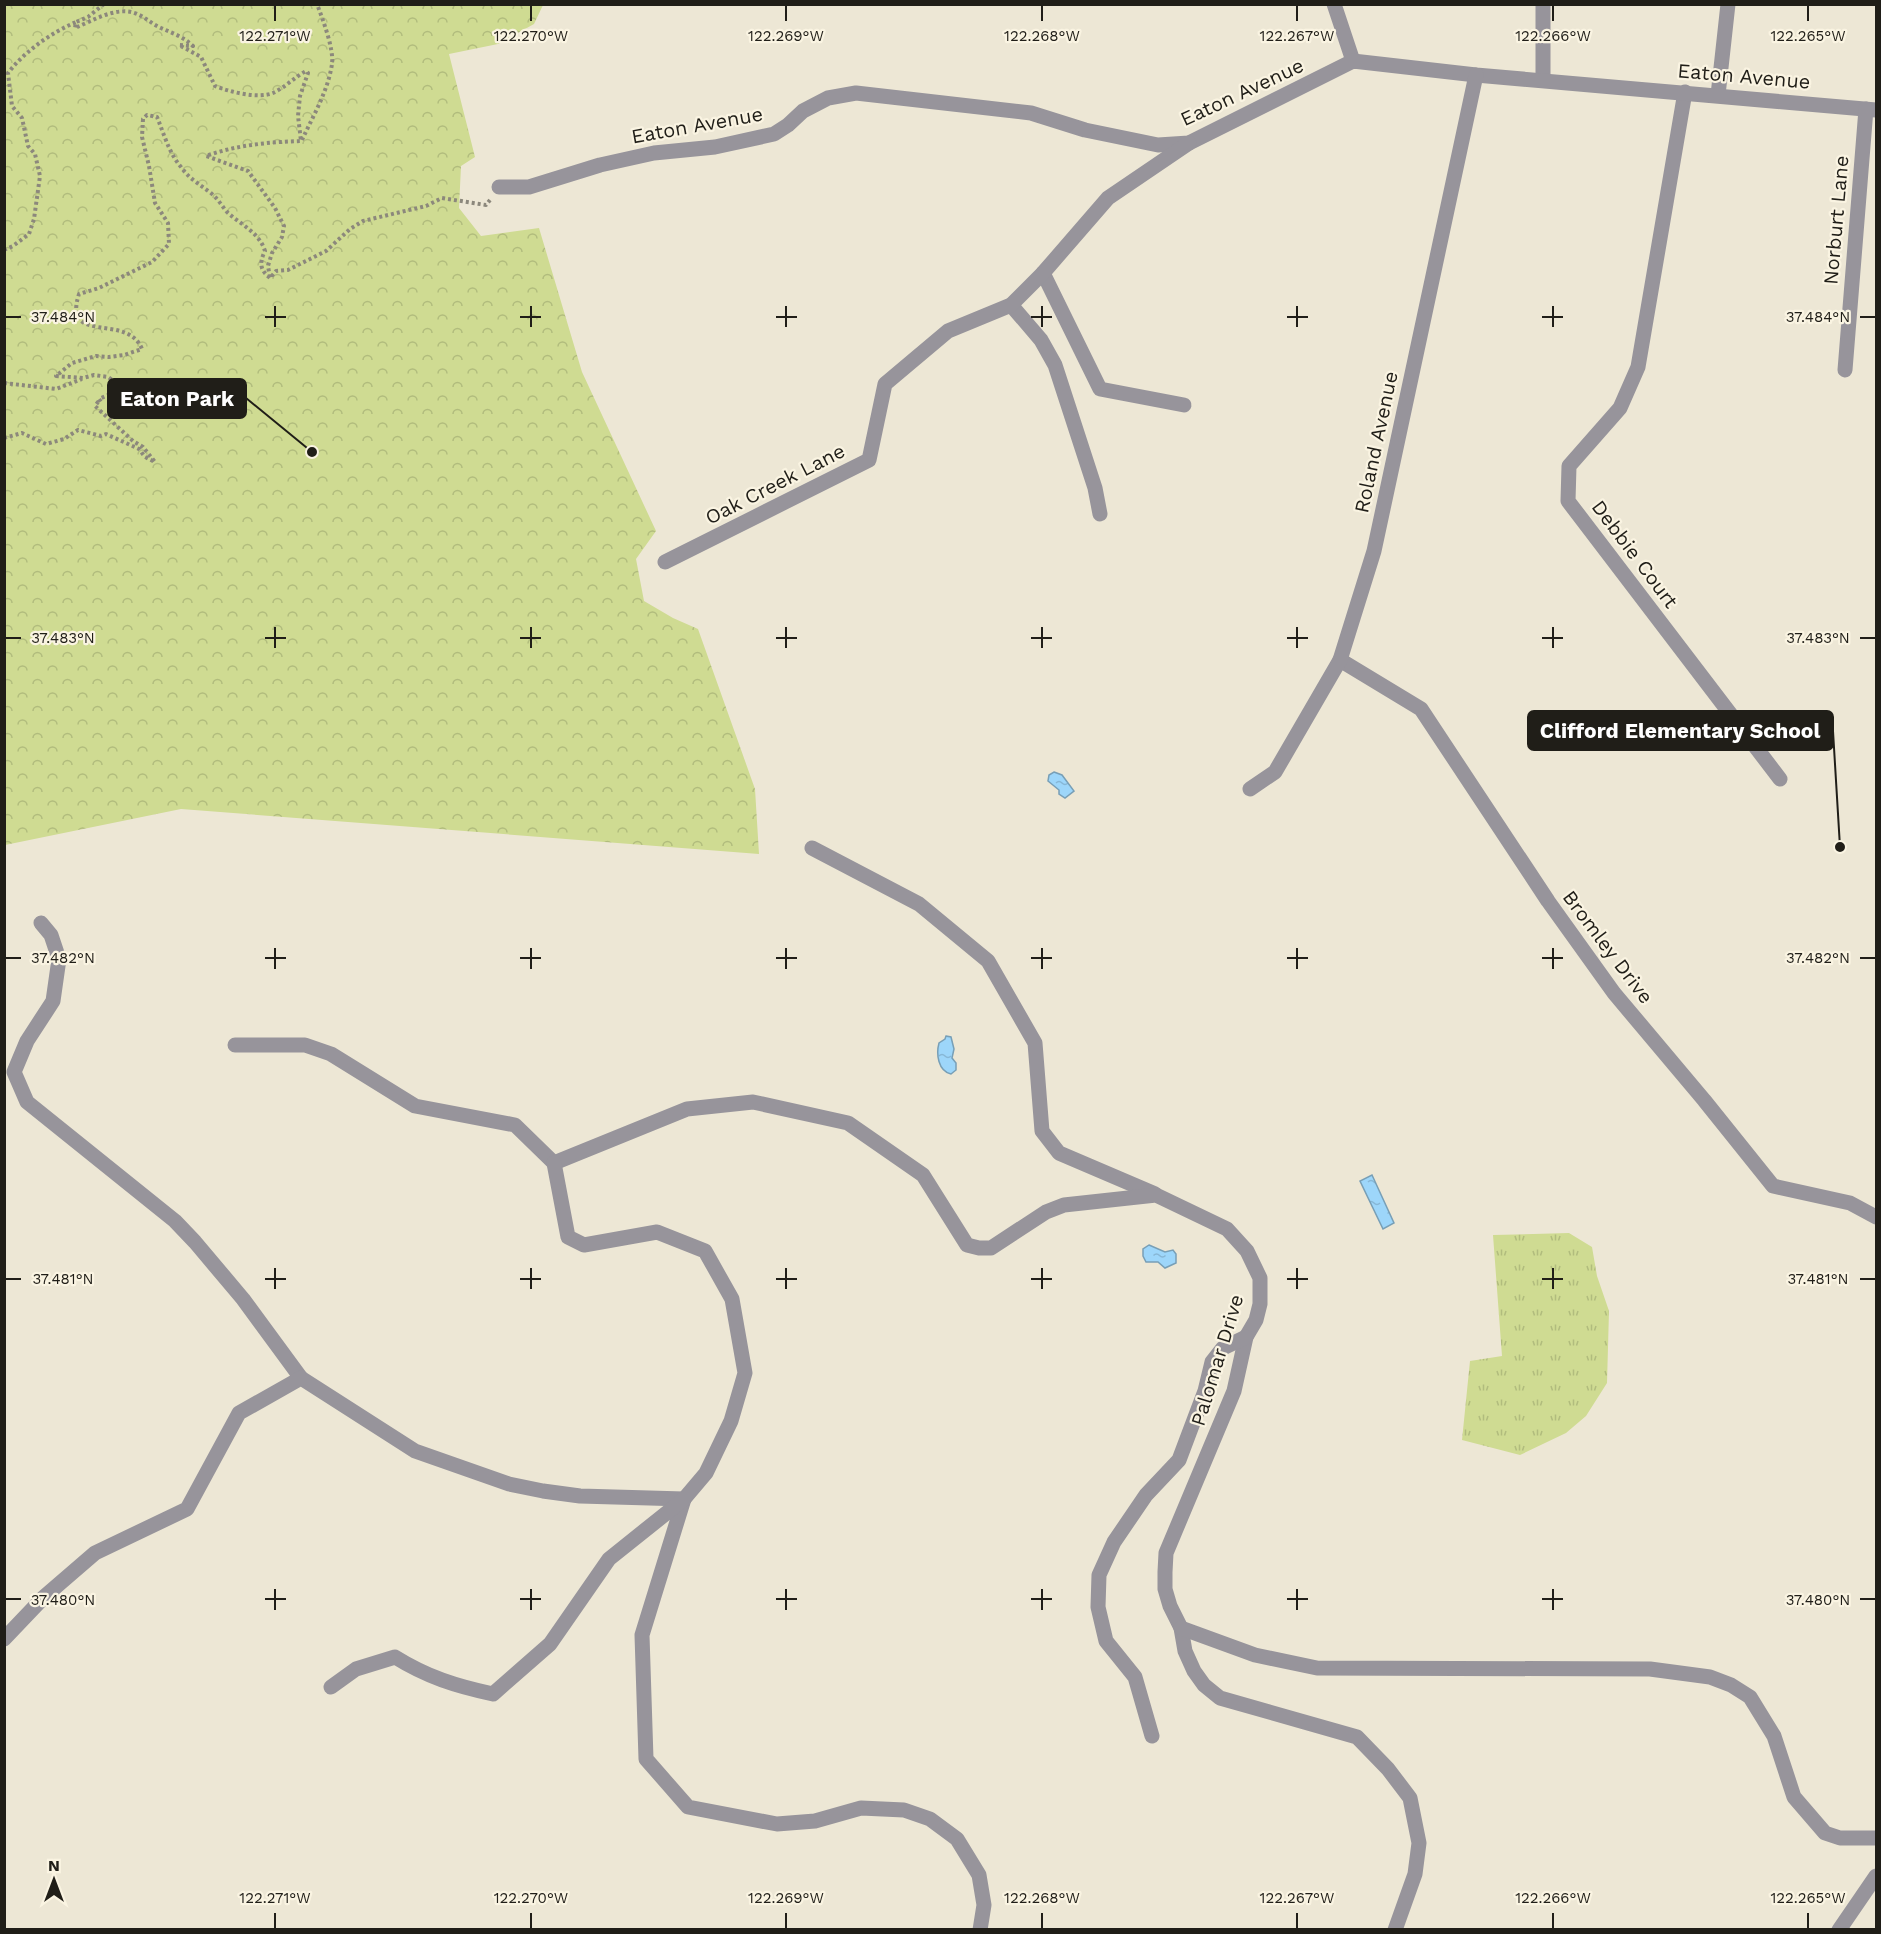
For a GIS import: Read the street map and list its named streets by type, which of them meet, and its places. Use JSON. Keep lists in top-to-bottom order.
{
  "streets": {
    "street": [
      "Eaton Avenue",
      "Norburt Lane",
      "Roland Avenue",
      "Oak Creek Lane",
      "Debbie Court",
      "Bromley Drive",
      "Palomar Drive"
    ]
  },
  "crossings": [
    ["Eaton Avenue", "Norburt Lane"],
    ["Eaton Avenue", "Roland Avenue"],
    ["Eaton Avenue", "Oak Creek Lane"],
    ["Eaton Avenue", "Debbie Court"],
    ["Roland Avenue", "Bromley Drive"]
  ],
  "places": ["Eaton Park", "Clifford Elementary School"],
  "north": "top",
  "coordinates": [
    "122.271°W",
    "122.270°W",
    "122.269°W",
    "122.268°W",
    "122.267°W",
    "122.266°W",
    "122.265°W",
    "37.484°N",
    "37.483°N",
    "37.482°N",
    "37.481°N",
    "37.480°N"
  ]
}
